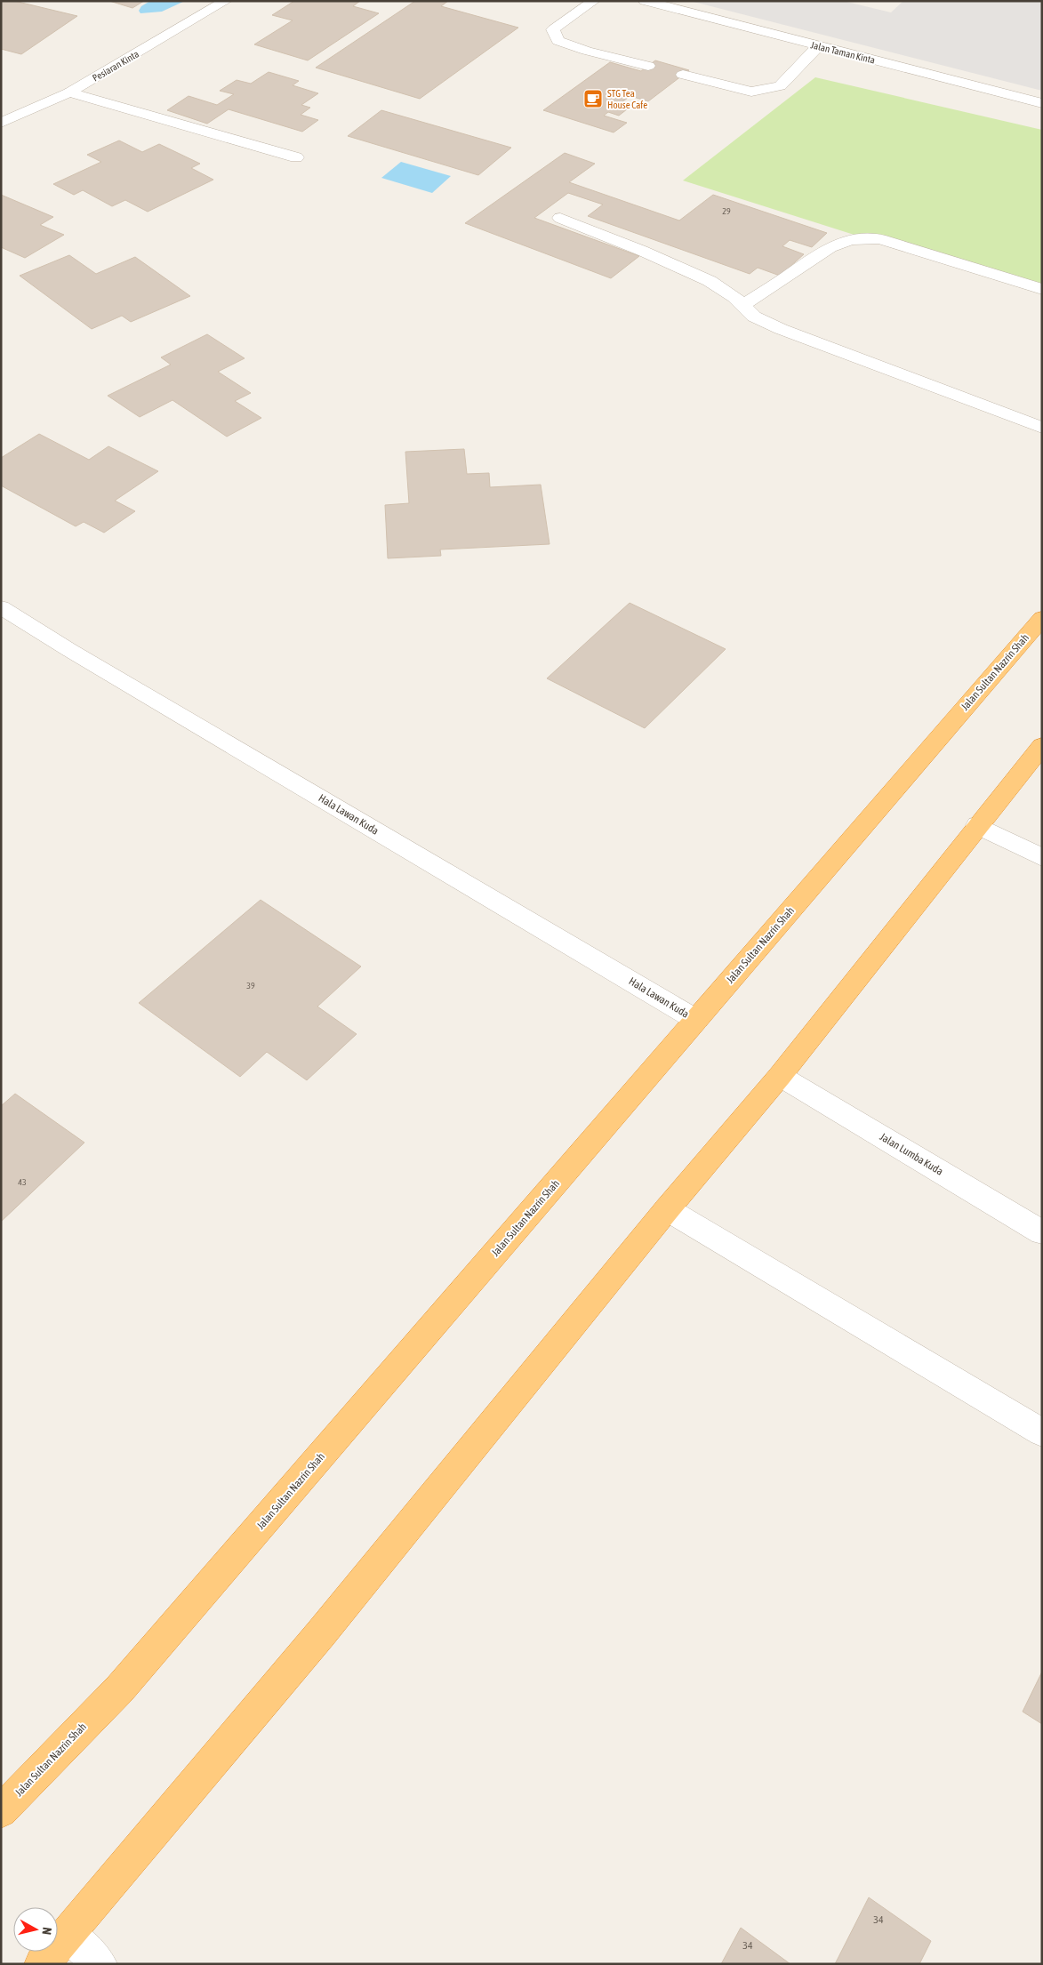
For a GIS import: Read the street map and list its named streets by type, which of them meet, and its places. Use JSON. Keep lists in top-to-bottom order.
{
  "streets": {
    "highway": ["Jalan Sultan Nazrin Shah"],
    "street": [
      "Jalan Taman Kinta",
      "Pesiaran Kinta",
      "Hala Lawan Kuda",
      "Jalan Lumba Kuda"
    ]
  },
  "crossings": [
    ["Jalan Sultan Nazrin Shah", "Hala Lawan Kuda"]
  ],
  "places": {
    "cafe": ["STG Tea House Cafe"]
  },
  "house_numbers": [
    "29",
    "39",
    "43",
    "34",
    "34"
  ],
  "north": "right"
}
